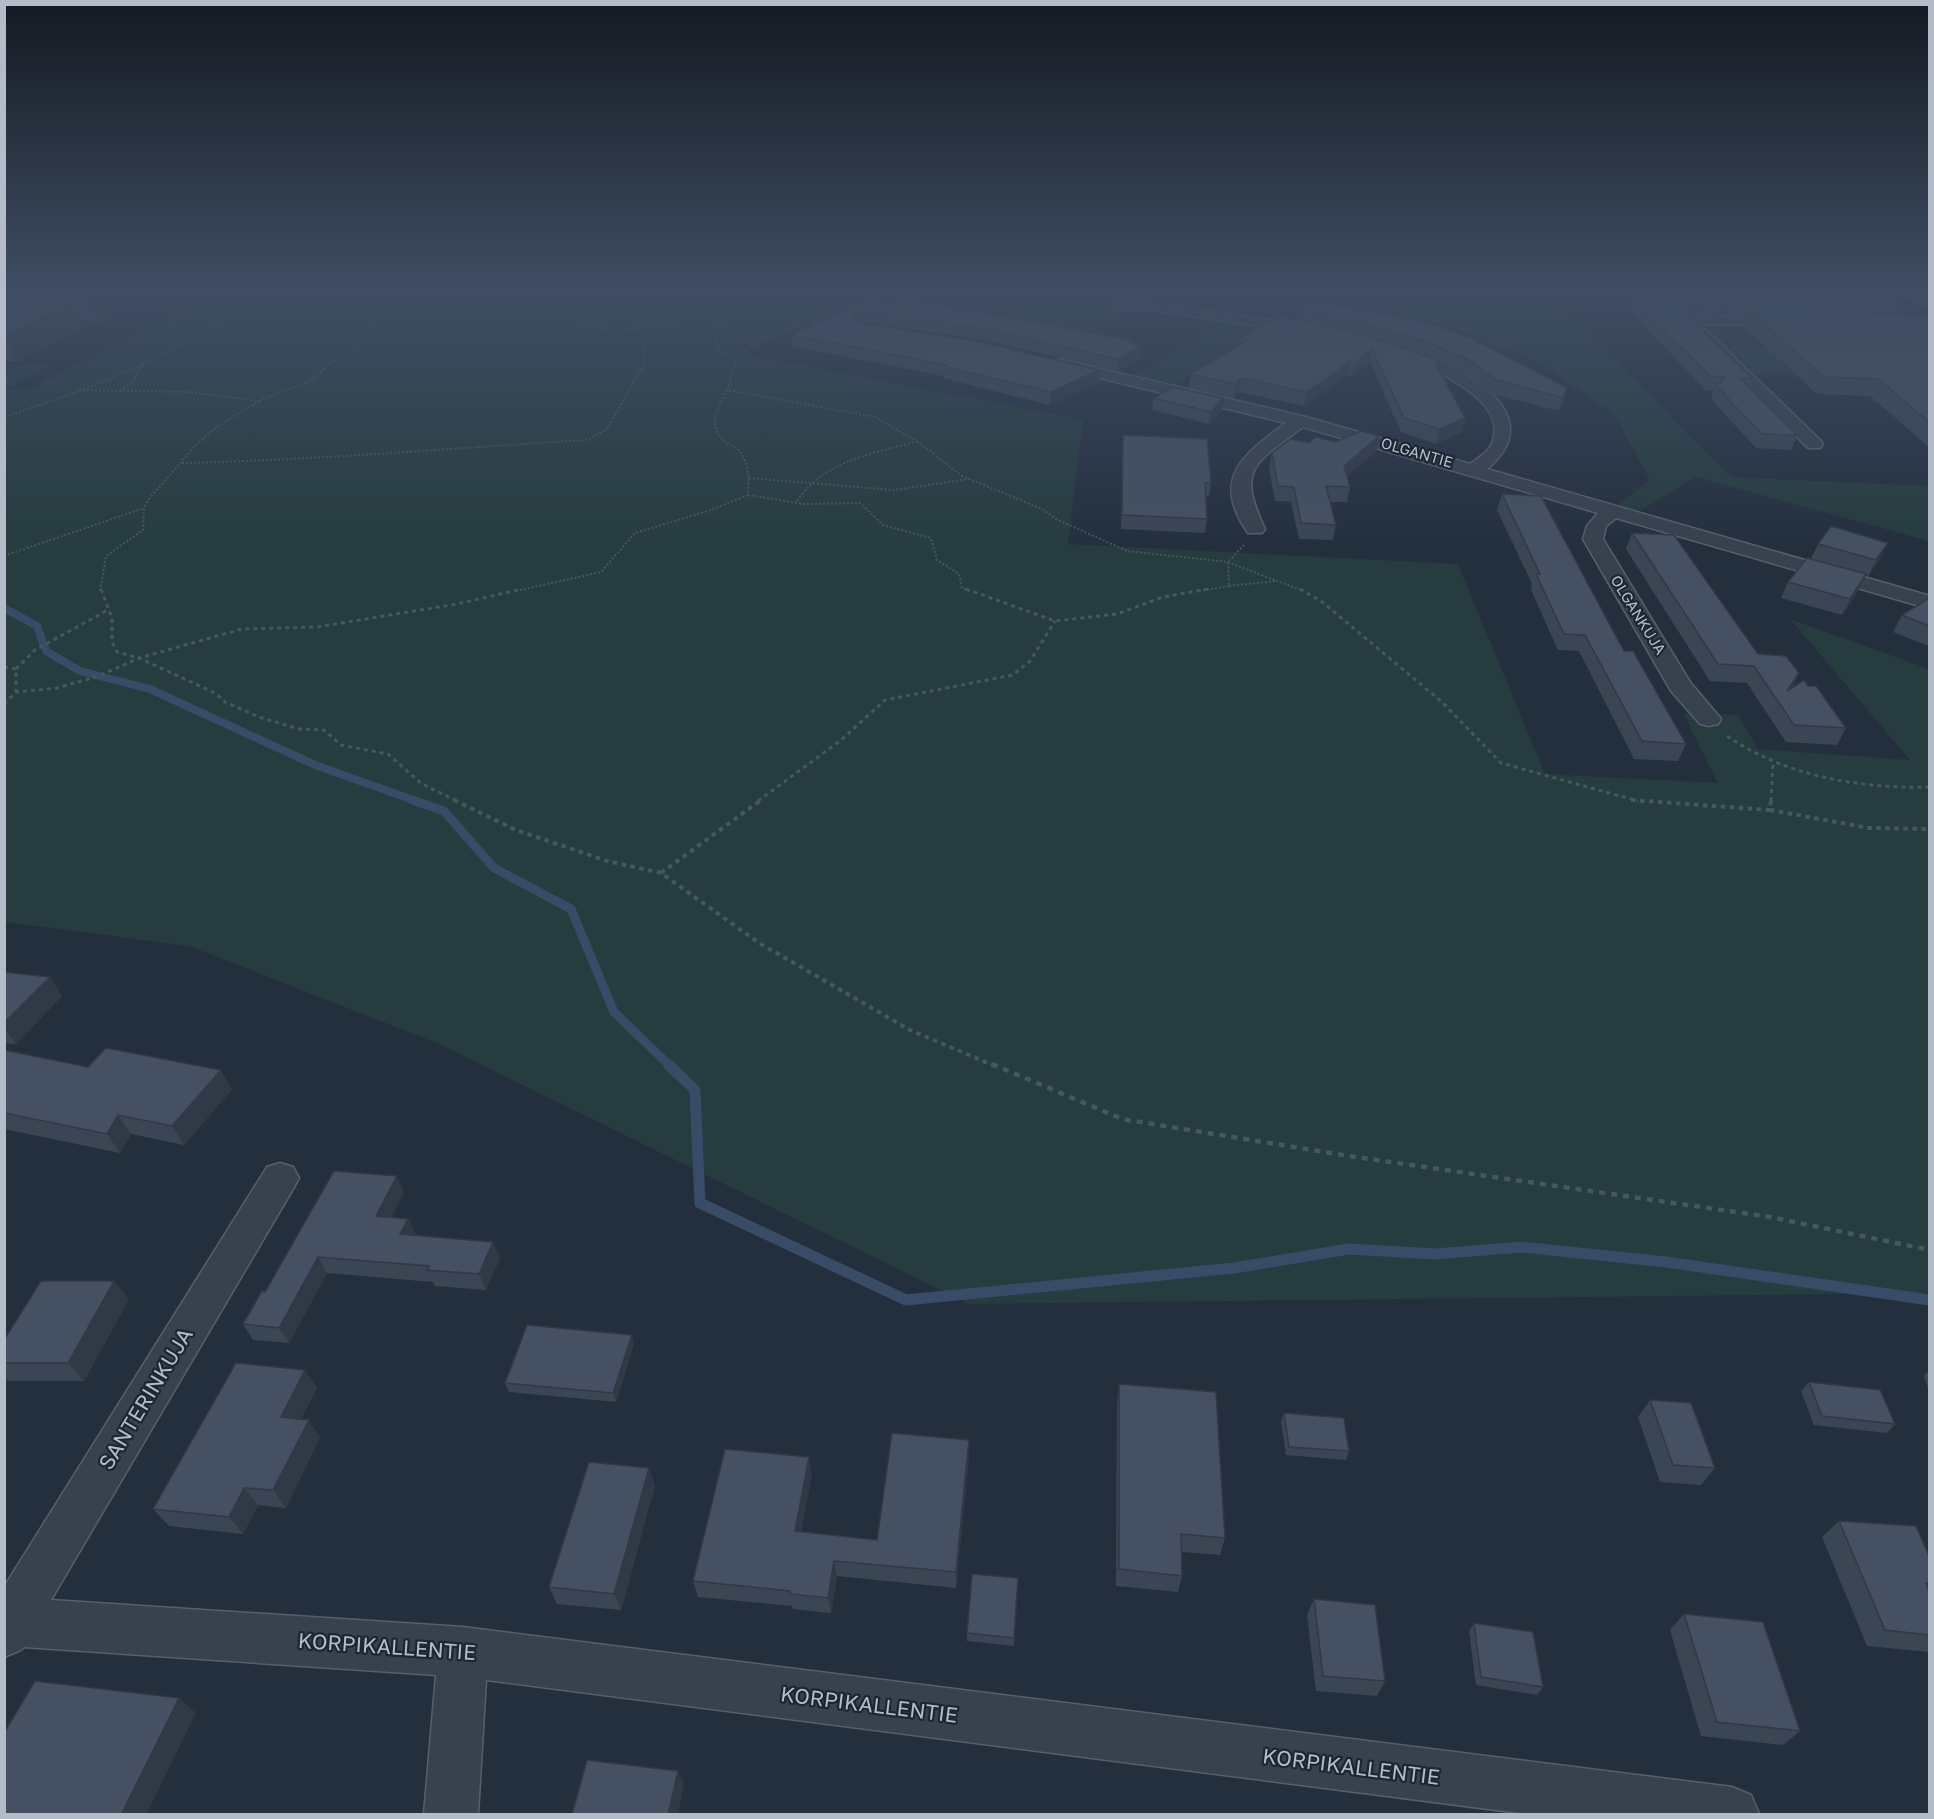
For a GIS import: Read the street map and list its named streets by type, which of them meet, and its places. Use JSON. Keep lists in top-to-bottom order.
{
  "streets": {
    "street": [
      "OLGANTIE",
      "OLGANKUJA",
      "SANTERINKUJA",
      "KORPIKALLENTIE"
    ]
  },
  "crossings": [
    ["OLGANTIE", "OLGANKUJA"],
    ["SANTERINKUJA", "KORPIKALLENTIE"]
  ]
}
